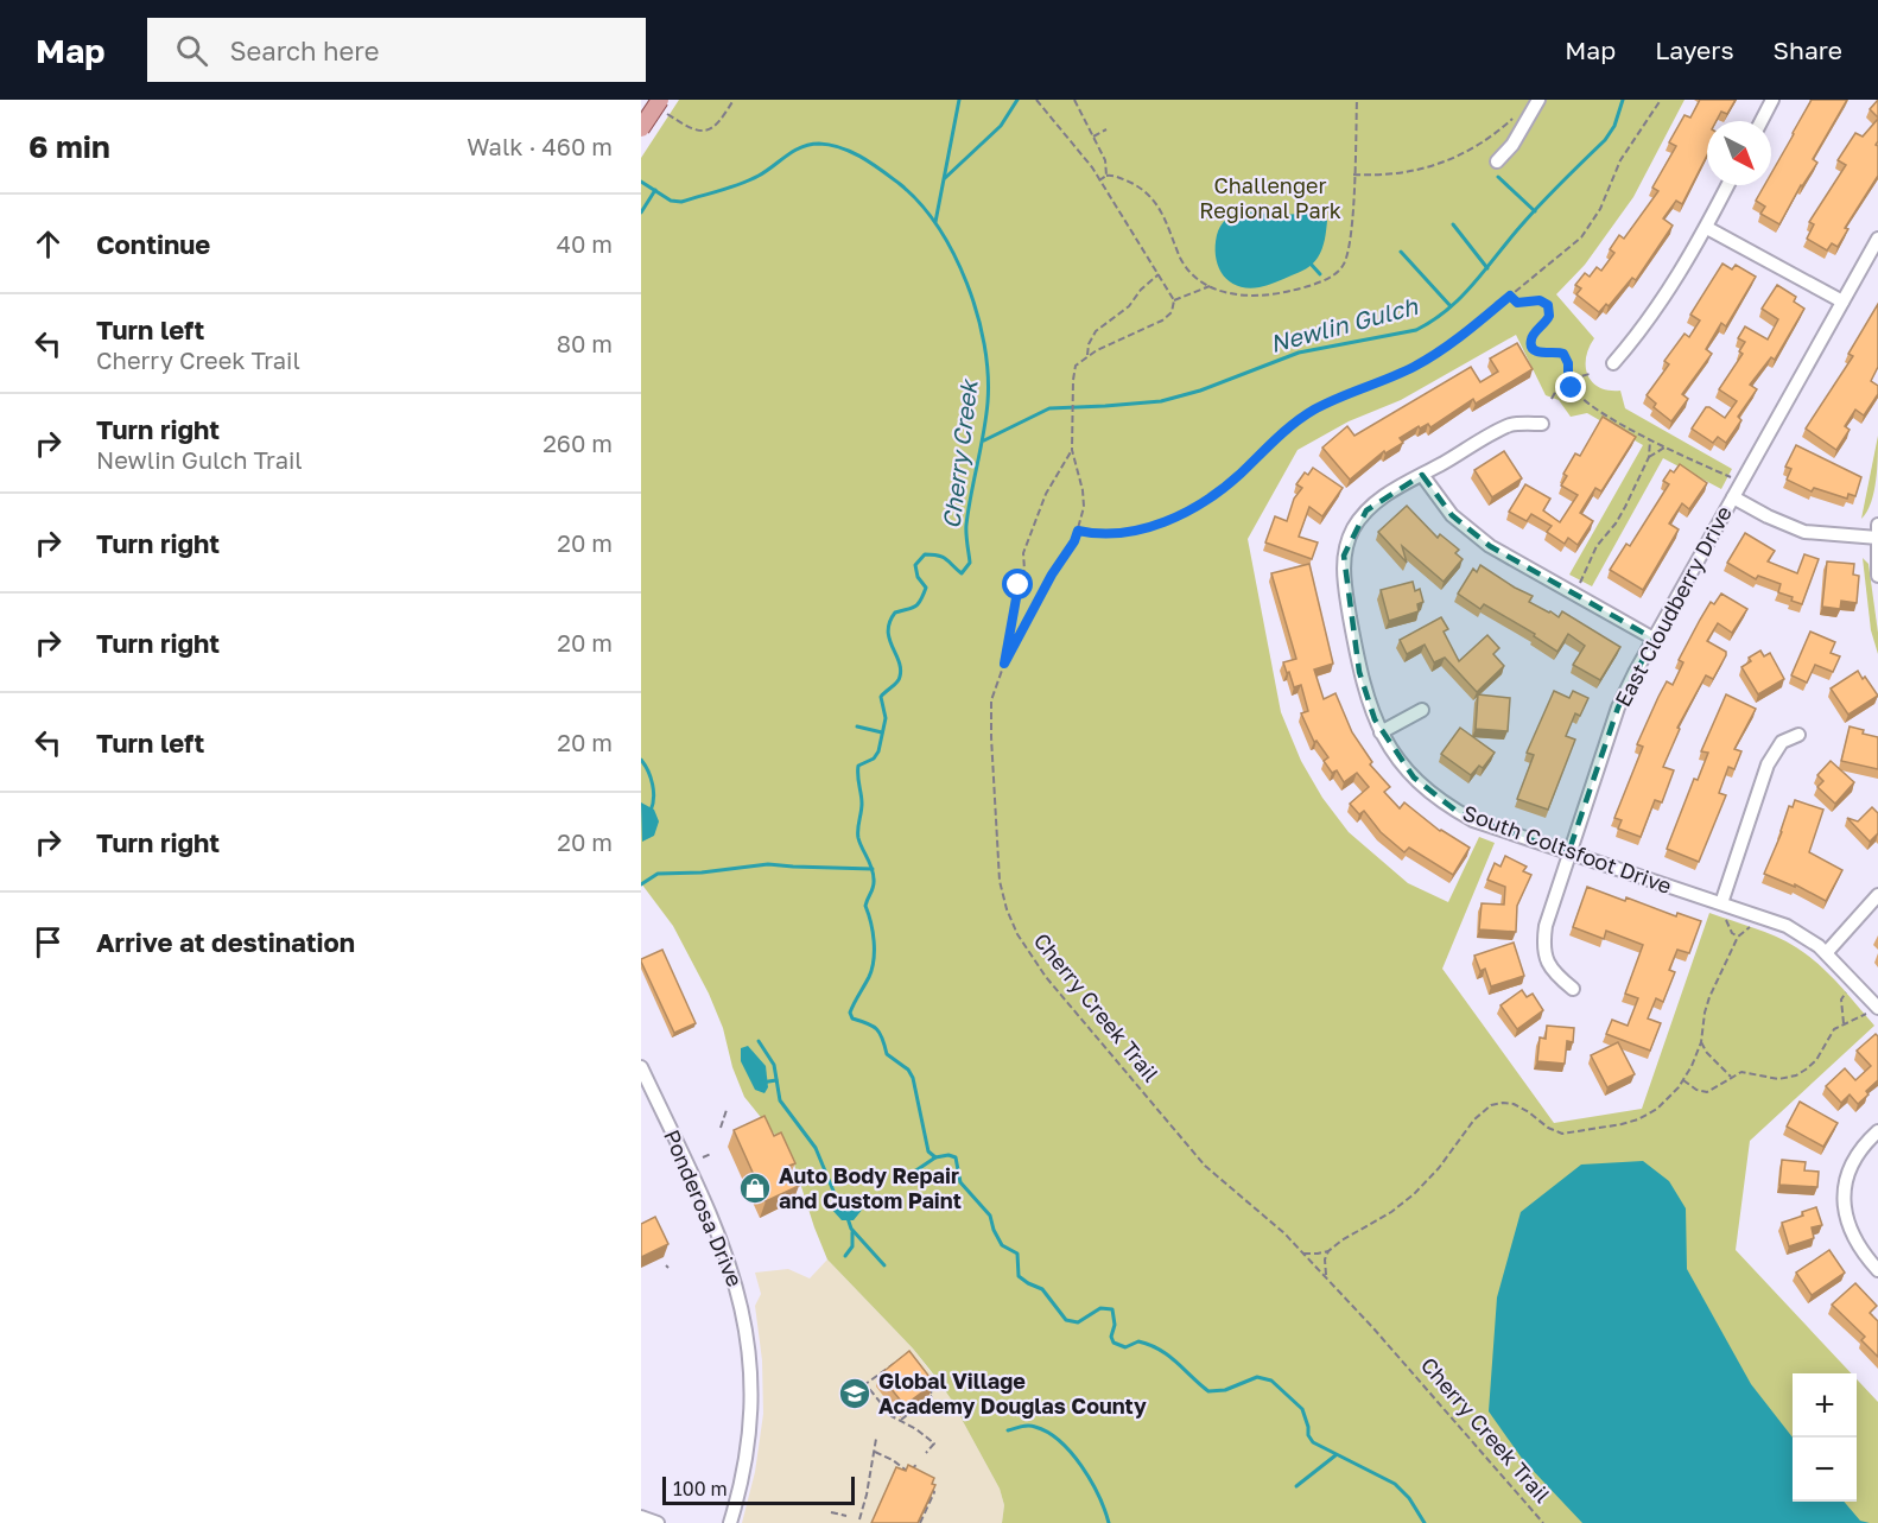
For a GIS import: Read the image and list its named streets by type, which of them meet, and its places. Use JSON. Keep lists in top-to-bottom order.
{
  "streets": {
    "street": ["East Cloudberry Drive", "South Coltsfoot Drive", "Ponderosa Drive"],
    "path": ["Cherry Creek Trail"]
  },
  "crossings": [
    ["East Cloudberry Drive", "South Coltsfoot Drive"]
  ],
  "water": ["Newlin Gulch", "Cherry Creek"],
  "parks": ["Challenger Regional Park"],
  "places": {
    "shop": ["Auto Body Repair and Custom Paint"],
    "school or university": ["Global Village Academy Douglas County"]
  },
  "scale_bar": "100 m",
  "north": "bottom right",
  "page": {
    "header": "Map",
    "search": "Search here",
    "nav": ["Map", "Layers", "Share"],
    "heading": ["6 min", "Walk · 460 m"],
    "list": [
      ["Continue", "40 m"],
      ["Turn left", "Cherry Creek Trail", "80 m"],
      ["Turn right", "Newlin Gulch Trail", "260 m"],
      ["Turn right", "20 m"],
      ["Turn right", "20 m"],
      ["Turn left", "20 m"],
      ["Turn right", "20 m"],
      "Arrive at destination"
    ],
    "map_buttons": ["+", "−"],
    "scale": "100 m"
  }
}
